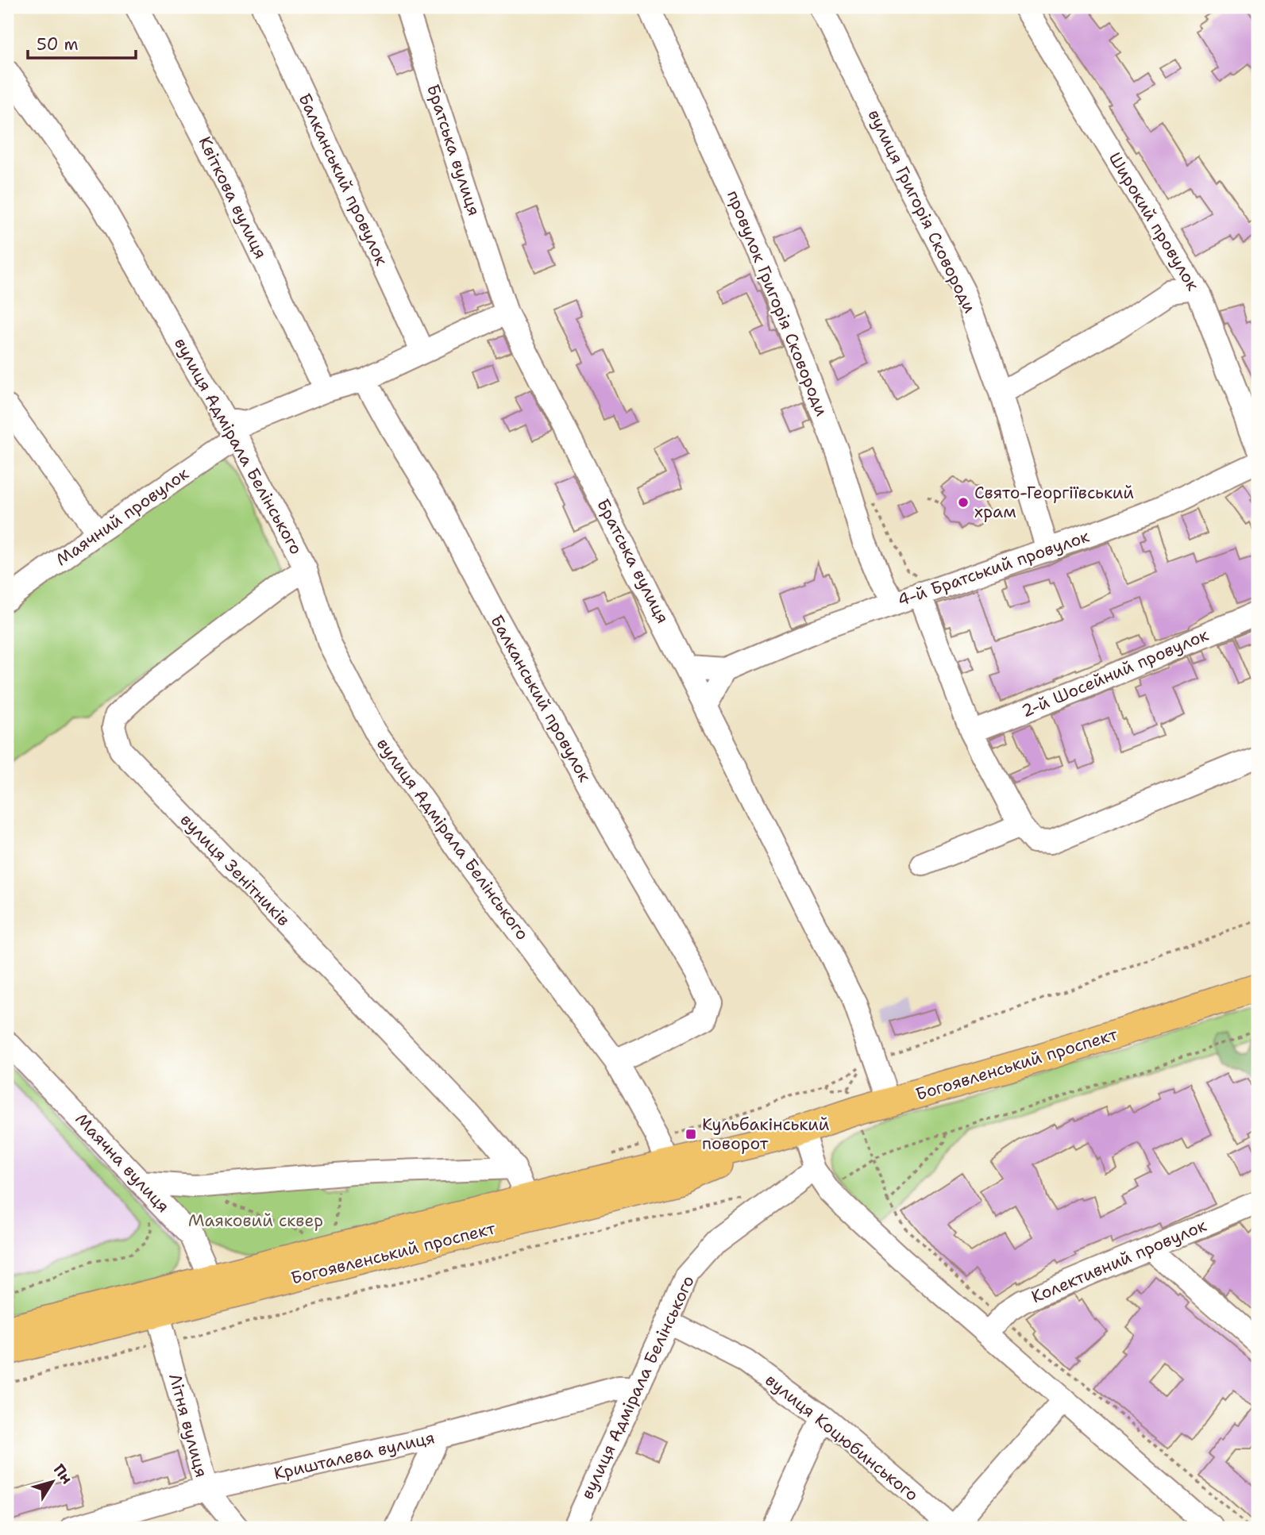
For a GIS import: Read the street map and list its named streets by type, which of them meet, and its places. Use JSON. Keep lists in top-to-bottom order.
{
  "streets": {
    "main road": ["Богоявленський проспект"],
    "street": [
      "Братська вулиця",
      "Балканський провулок",
      "Квіткова вулиця",
      "вулиця Григорія Сковороди",
      "Широкий провулок",
      "провулок Григорія Сковороди",
      "вулиця Адмірала Белінського",
      "Маячний провулок",
      "4-й Братський провулок",
      "2-й Шосейний провулок",
      "вулиця Зенітників",
      "Маячна вулиця",
      "Колективний провулок",
      "Літня вулиця",
      "вулиця Коцюбинського",
      "Кришталева вулиця"
    ]
  },
  "crossings": [
    ["Братська вулиця", "4-й Братський провулок"],
    ["Братська вулиця", "Богоявленський проспект"],
    ["Балканський провулок", "вулиця Адмірала Белінського"],
    ["вулиця Григорія Сковороди", "4-й Братський провулок"],
    ["провулок Григорія Сковороди", "4-й Братський провулок"],
    ["вулиця Адмірала Белінського", "Маячний провулок"],
    ["вулиця Адмірала Белінського", "вулиця Зенітників"],
    ["вулиця Адмірала Белінського", "Богоявленський проспект"],
    ["вулиця Адмірала Белінського", "вулиця Коцюбинського"],
    ["вулиця Адмірала Белінського", "Кришталева вулиця"],
    ["вулиця Зенітників", "Богоявленський проспект"],
    ["Богоявленський проспект", "Маячна вулиця"],
    ["Богоявленський проспект", "Літня вулиця"],
    ["Літня вулиця", "Кришталева вулиця"]
  ],
  "parks": ["Маяковий сквер"],
  "places": {
    "other": ["Свято-Георгіївський храм"],
    "transit": ["Кульбакінський поворот"]
  },
  "scale_bar": "50 m",
  "north": "top right"
}
